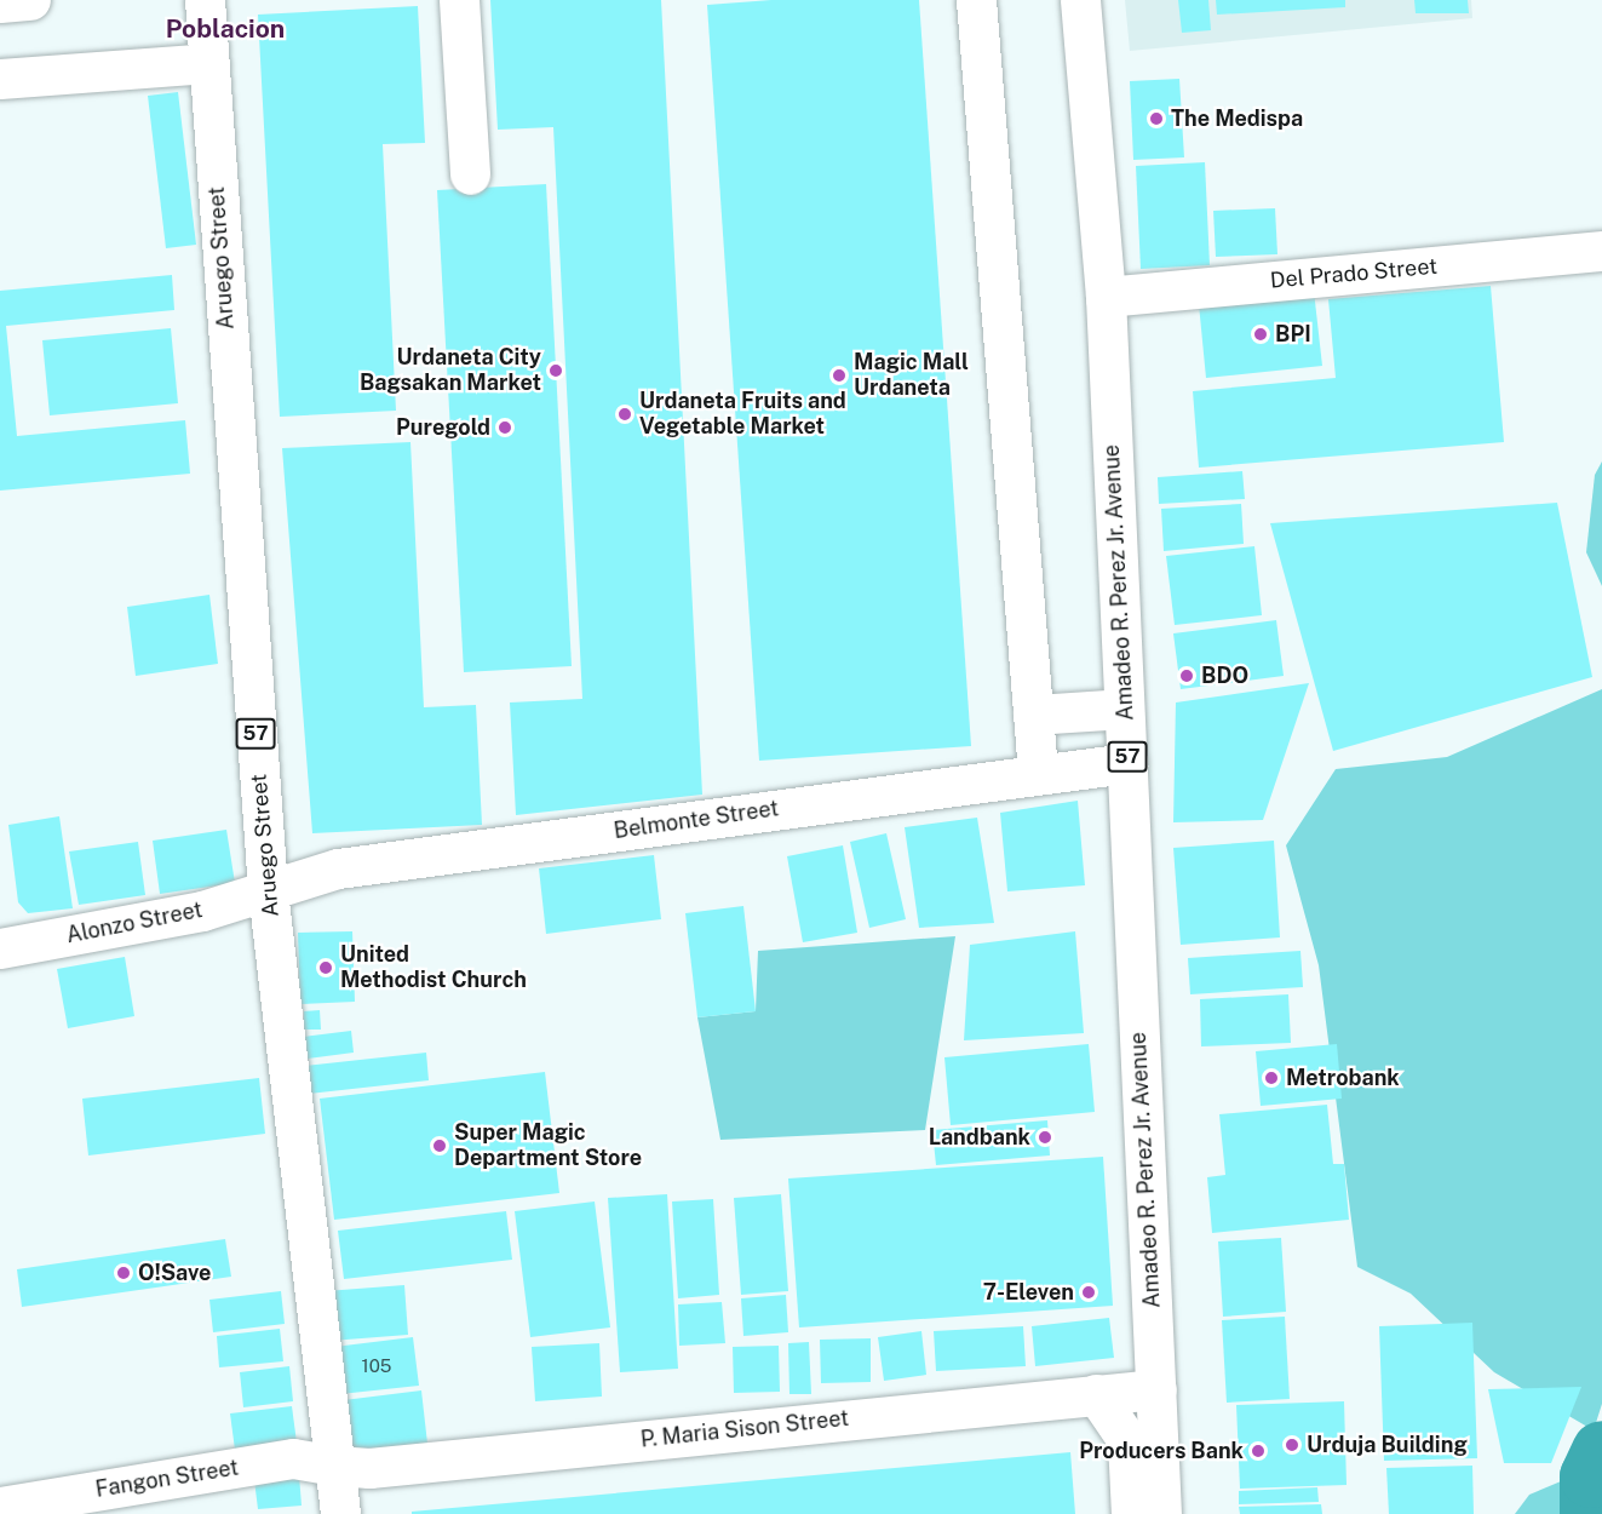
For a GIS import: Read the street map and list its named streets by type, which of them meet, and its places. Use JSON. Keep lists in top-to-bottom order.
{
  "streets": {
    "main road": [
      "Aruego Street",
      "Del Prado Street",
      "Amadeo R. Perez Jr. Avenue",
      "57",
      "Belmonte Street",
      "Alonzo Street",
      "P. Maria Sison Street",
      "Fangon Street"
    ]
  },
  "crossings": [
    ["Aruego Street", "Belmonte Street"],
    ["Aruego Street", "Alonzo Street"],
    ["Aruego Street", "P. Maria Sison Street"],
    ["Aruego Street", "Fangon Street"],
    ["Del Prado Street", "Amadeo R. Perez Jr. Avenue"],
    ["Amadeo R. Perez Jr. Avenue", "Belmonte Street"],
    ["Amadeo R. Perez Jr. Avenue", "P. Maria Sison Street"],
    ["Belmonte Street", "Alonzo Street"],
    ["P. Maria Sison Street", "Fangon Street"]
  ],
  "districts": ["Poblacion"],
  "places": [
    "The Medispa",
    "BPI",
    "Urdaneta City Bagsakan Market",
    "Magic Mall Urdaneta",
    "Urdaneta Fruits and Vegetable Market",
    "Puregold",
    "BDO",
    "United Methodist Church",
    "Metrobank",
    "Landbank",
    "Super Magic Department Store",
    "O!Save",
    "7-Eleven",
    "Urduja Building",
    "Producers Bank"
  ],
  "house_numbers": ["105"]
}
